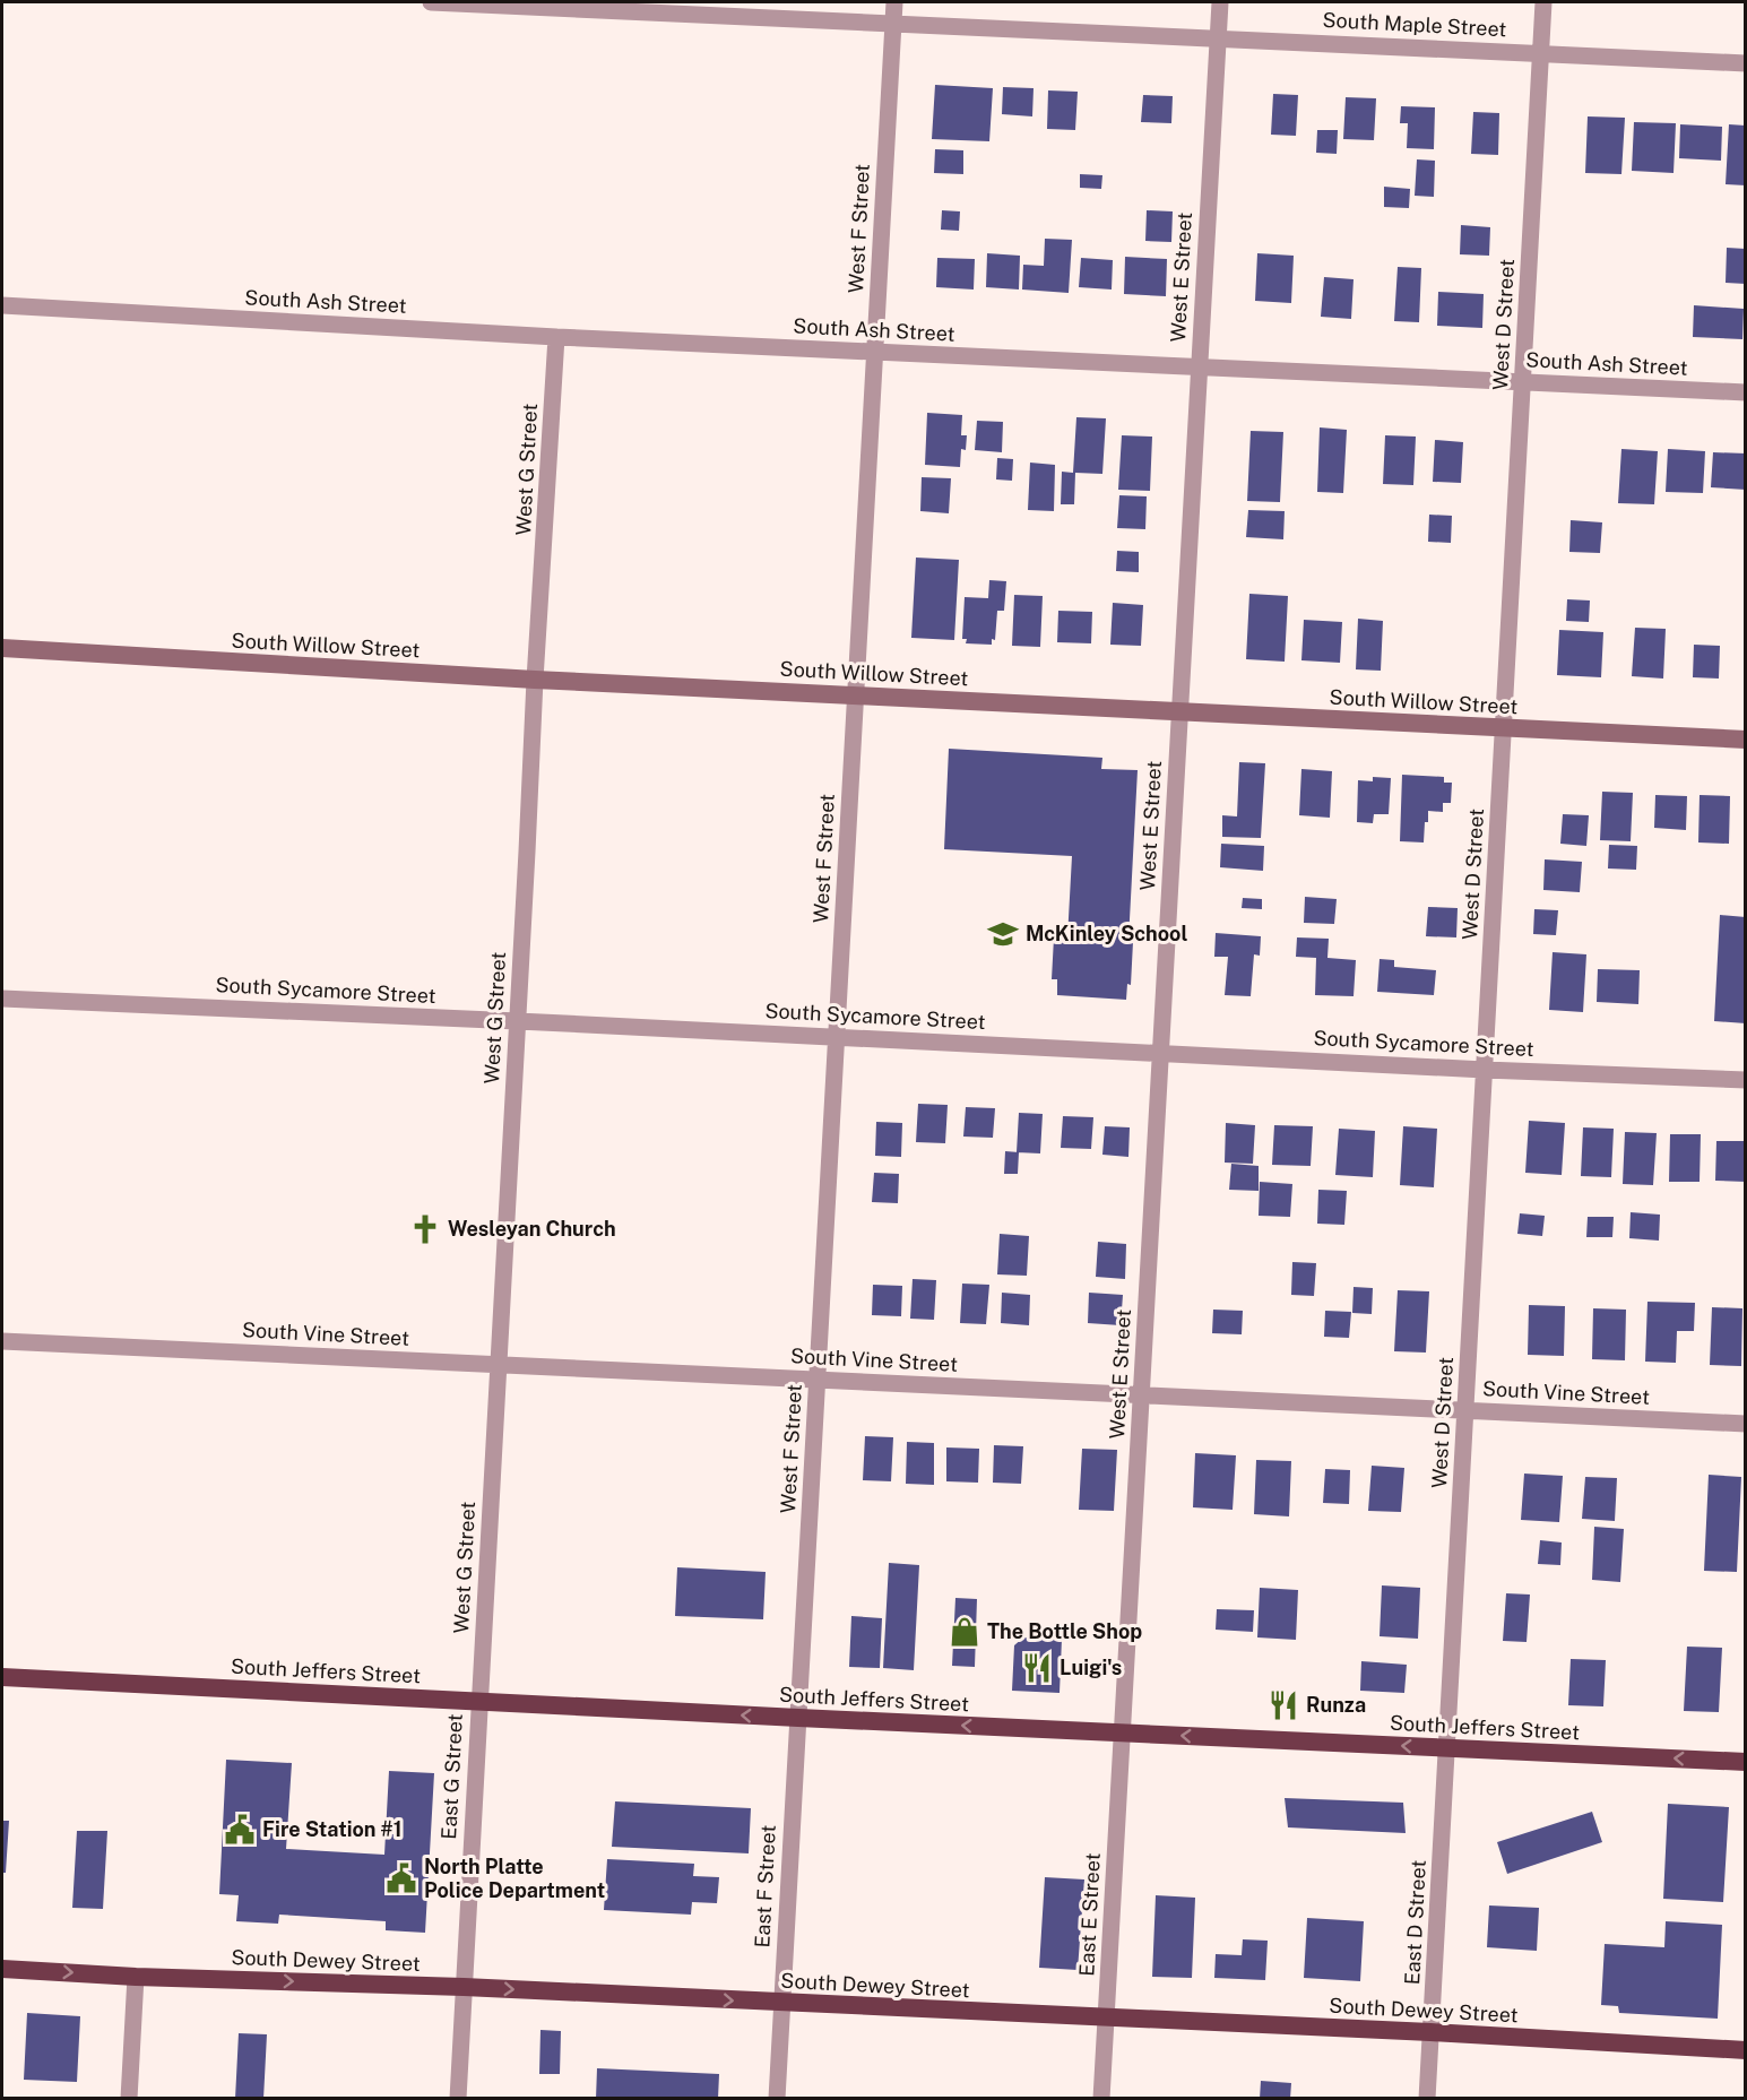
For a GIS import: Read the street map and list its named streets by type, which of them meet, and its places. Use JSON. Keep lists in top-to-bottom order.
{
  "streets": {
    "highway": ["South Jeffers Street", "South Dewey Street"],
    "main road": ["South Willow Street"],
    "street": [
      "South Maple Street",
      "West F Street",
      "West E Street",
      "South Ash Street",
      "West D Street",
      "West G Street",
      "South Sycamore Street",
      "South Vine Street",
      "East G Street",
      "East F Street",
      "East E Street",
      "East D Street"
    ]
  },
  "crossings": [
    ["South Maple Street", "West F Street"],
    ["South Maple Street", "West E Street"],
    ["South Maple Street", "West D Street"],
    ["West F Street", "South Ash Street"],
    ["West F Street", "South Willow Street"],
    ["West F Street", "South Sycamore Street"],
    ["West F Street", "South Vine Street"],
    ["West F Street", "South Jeffers Street"],
    ["West F Street", "East F Street"],
    ["West E Street", "South Ash Street"],
    ["West E Street", "South Willow Street"],
    ["West E Street", "South Sycamore Street"],
    ["West E Street", "South Vine Street"],
    ["West E Street", "South Jeffers Street"],
    ["West E Street", "East E Street"],
    ["South Ash Street", "West D Street"],
    ["South Ash Street", "West G Street"],
    ["West D Street", "South Willow Street"],
    ["West D Street", "South Sycamore Street"],
    ["West D Street", "South Vine Street"],
    ["West D Street", "South Jeffers Street"],
    ["West D Street", "East D Street"],
    ["West G Street", "South Willow Street"],
    ["West G Street", "South Sycamore Street"],
    ["West G Street", "South Vine Street"],
    ["West G Street", "South Jeffers Street"],
    ["West G Street", "East G Street"],
    ["South Jeffers Street", "East G Street"],
    ["South Jeffers Street", "East F Street"],
    ["South Jeffers Street", "East E Street"],
    ["South Jeffers Street", "East D Street"],
    ["East G Street", "South Dewey Street"],
    ["East F Street", "South Dewey Street"],
    ["East E Street", "South Dewey Street"],
    ["East D Street", "South Dewey Street"]
  ],
  "one_way": ["South Jeffers Street", "South Dewey Street"],
  "places": {
    "school or university": ["McKinley School"],
    "church": ["Wesleyan Church"],
    "shop": ["The Bottle Shop"],
    "restaurant": ["Luigi's", "Runza"],
    "public building": ["Fire Station #1", "North Platte Police Department"]
  }
}
